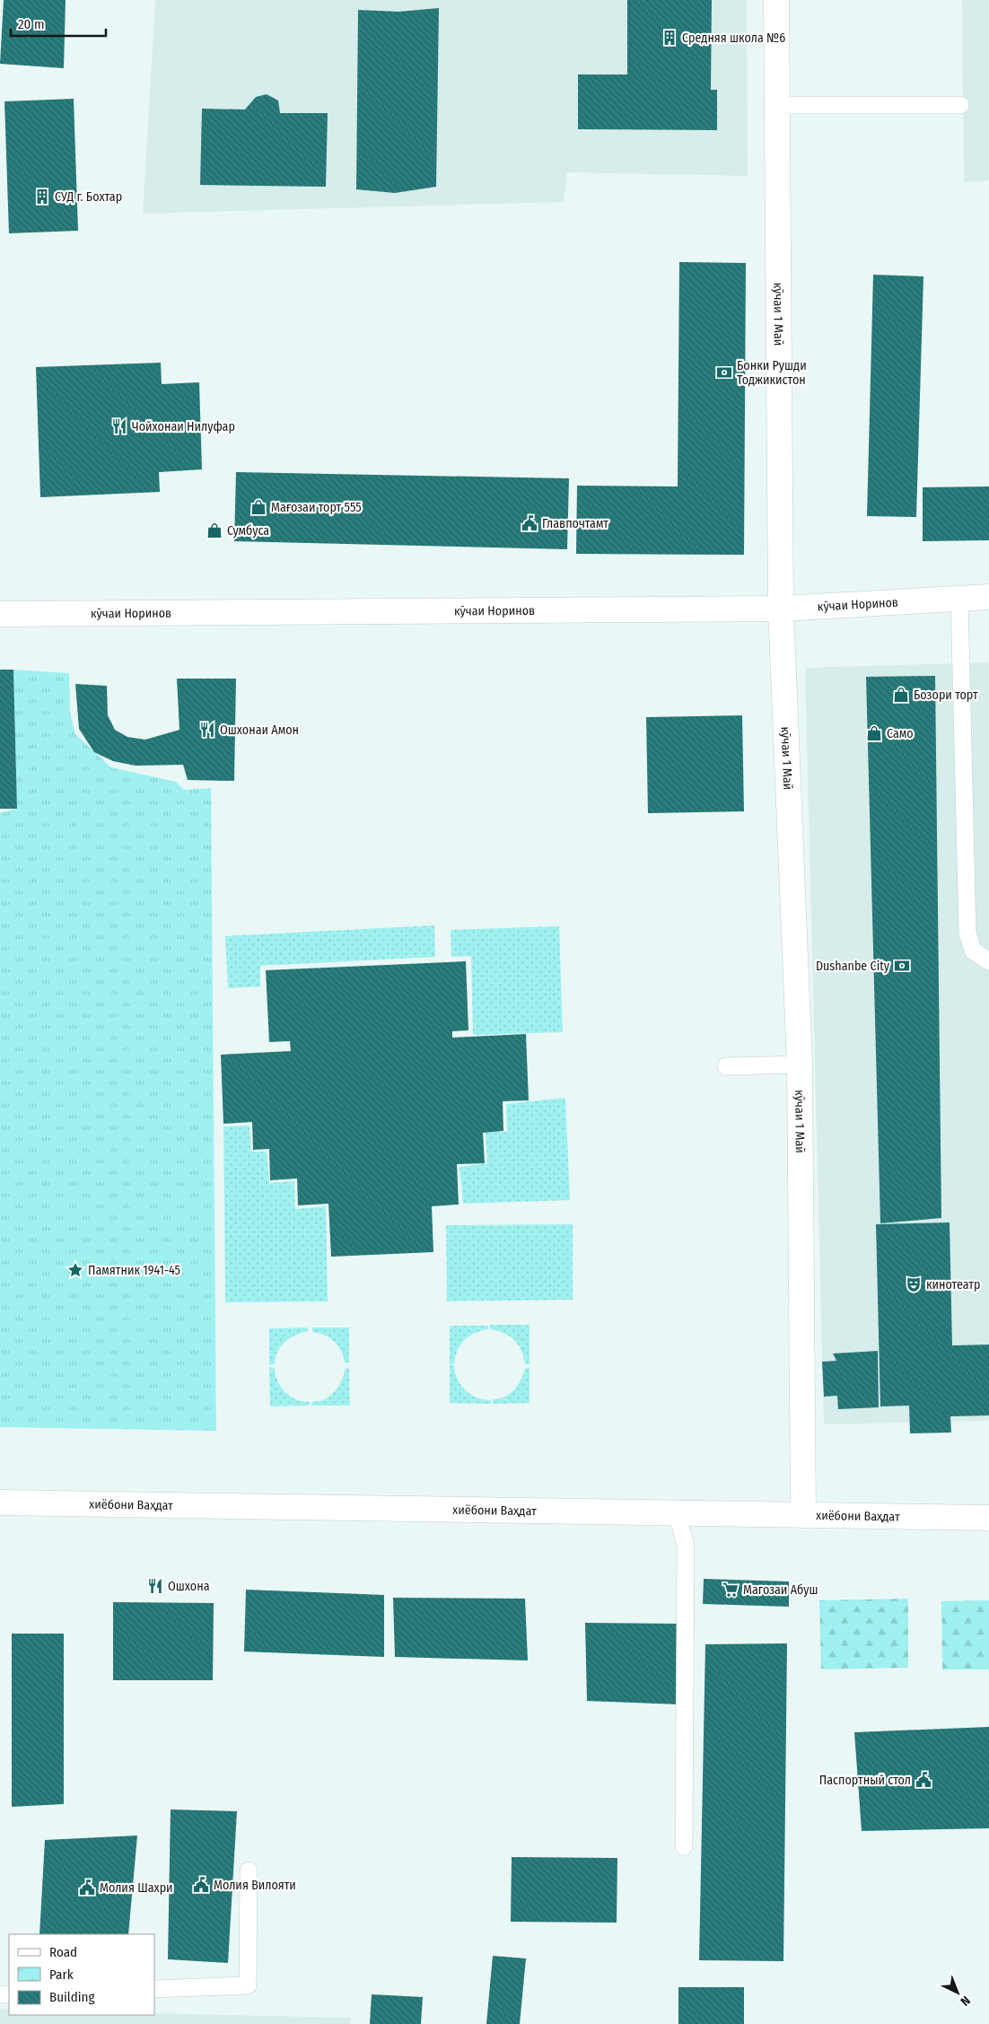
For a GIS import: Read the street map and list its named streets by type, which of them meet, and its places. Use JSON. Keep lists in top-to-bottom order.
{
  "streets": {
    "street": ["кӯчаи 1 Май", "кӯчаи Норинов", "хиёбони Ваҳдат"]
  },
  "crossings": [
    ["кӯчаи 1 Май", "кӯчаи Норинов"],
    ["кӯчаи 1 Май", "хиёбони Ваҳдат"]
  ],
  "places": {
    "building": ["Средняя школа №6", "СУД г. Бохтар"],
    "bank": ["Бонки Рушди Тоджикистон", "Dushanbe City"],
    "restaurant": ["Чойхонаи Нилуфар", "Ошхонаи Амон", "Ошхона"],
    "shop": [
      "Мағозаи торт 555",
      "Сумбуса",
      "Бозори торт",
      "Само"
    ],
    "public building": [
      "Главпочтамт",
      "Паспортный стол",
      "Молия Вилояти",
      "Молия Шахри"
    ],
    "place": ["Памятник 1941-45"],
    "theatre": ["кинотеатр"],
    "supermarket": ["Магозаи Абуш"]
  },
  "legend": ["Road", "Park", "Building"],
  "scale_bar": "20 m",
  "north": "bottom right"
}
